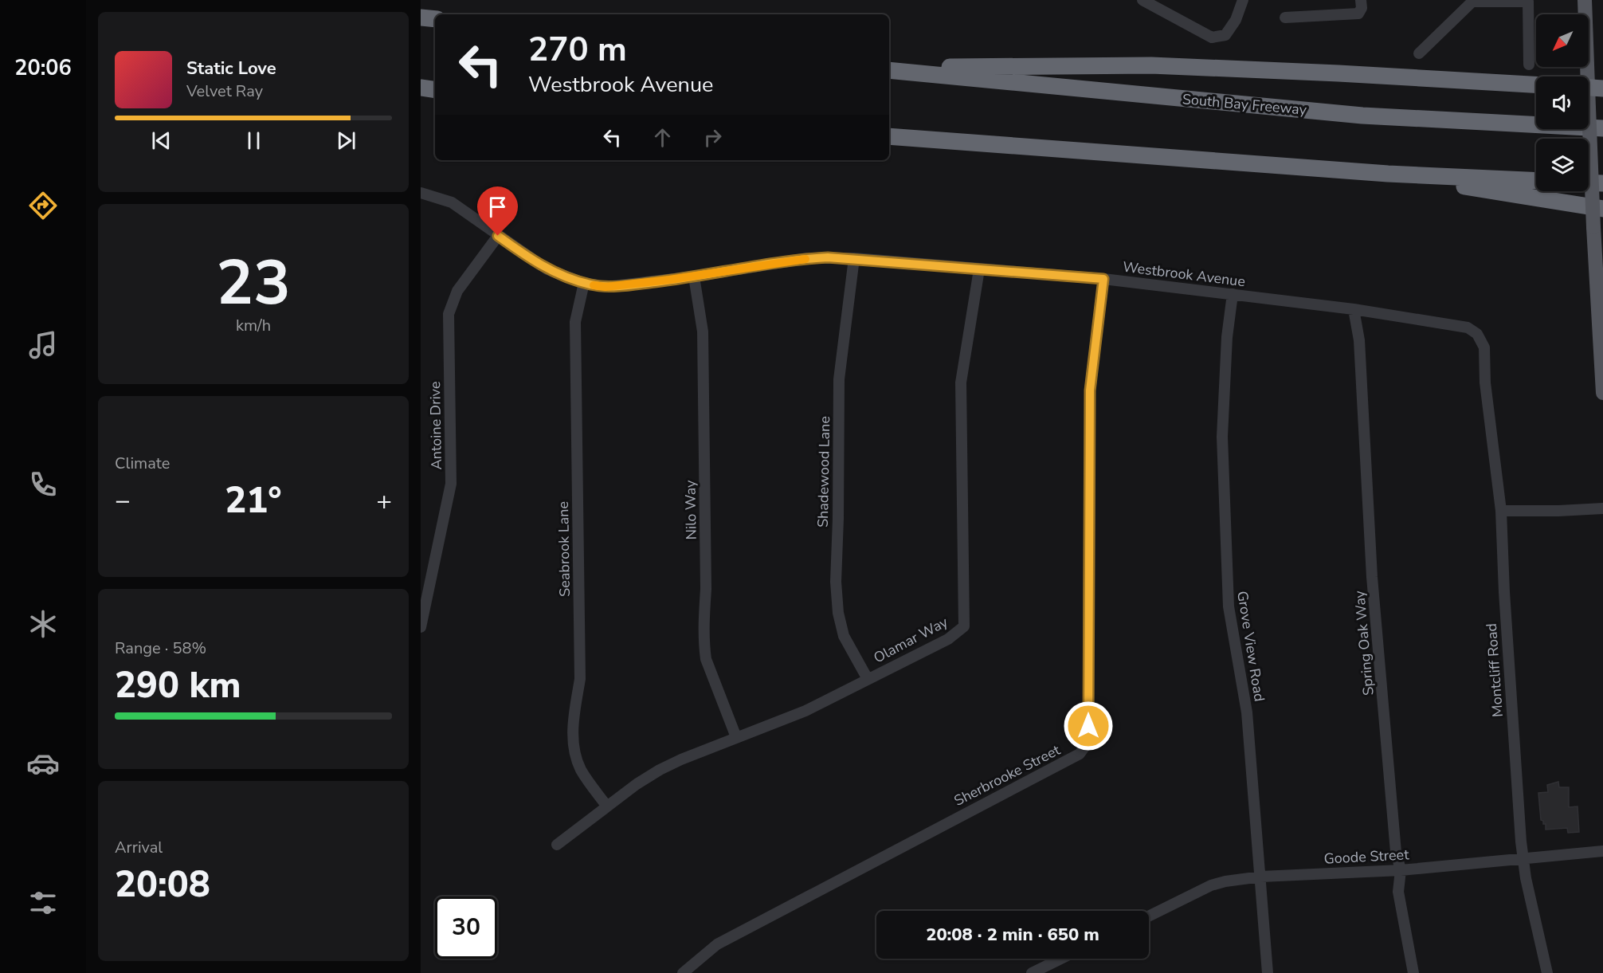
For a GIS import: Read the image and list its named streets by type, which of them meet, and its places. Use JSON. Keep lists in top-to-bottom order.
{
  "streets": {
    "highway": ["South Bay Freeway"],
    "street": [
      "Westbrook Avenue",
      "Antoine Drive",
      "Shadewood Lane",
      "Nilo Way",
      "Seabrook Lane",
      "Olamar Way",
      "Spring Oak Way",
      "Grove View Road",
      "Montcliff Road",
      "Sherbrooke Street",
      "Goode Street"
    ]
  },
  "crossings": [
    ["Westbrook Avenue", "Antoine Drive"],
    ["Westbrook Avenue", "Shadewood Lane"],
    ["Westbrook Avenue", "Nilo Way"],
    ["Westbrook Avenue", "Seabrook Lane"],
    ["Westbrook Avenue", "Olamar Way"],
    ["Westbrook Avenue", "Spring Oak Way"],
    ["Westbrook Avenue", "Grove View Road"],
    ["Westbrook Avenue", "Montcliff Road"],
    ["Westbrook Avenue", "Sherbrooke Street"],
    ["Shadewood Lane", "Olamar Way"],
    ["Nilo Way", "Olamar Way"],
    ["Seabrook Lane", "Olamar Way"],
    ["Spring Oak Way", "Goode Street"],
    ["Grove View Road", "Goode Street"],
    ["Montcliff Road", "Goode Street"]
  ],
  "north": "bottom left",
  "page": {
    "tabs": "20:06",
    "turn": ["270 m", "Westbrook Avenue"],
    "song": ["Static Love", "Velvet Ray"],
    "tile": [
      ["23", "km/h"],
      "Climate",
      ["Range · 58%", "290 km"],
      ["Arrival", "20:08"]
    ],
    "heat": ["−", "21°", "+"],
    "limit": "30",
    "trip": "20:08 · 2 min · 650 m"
  }
}
